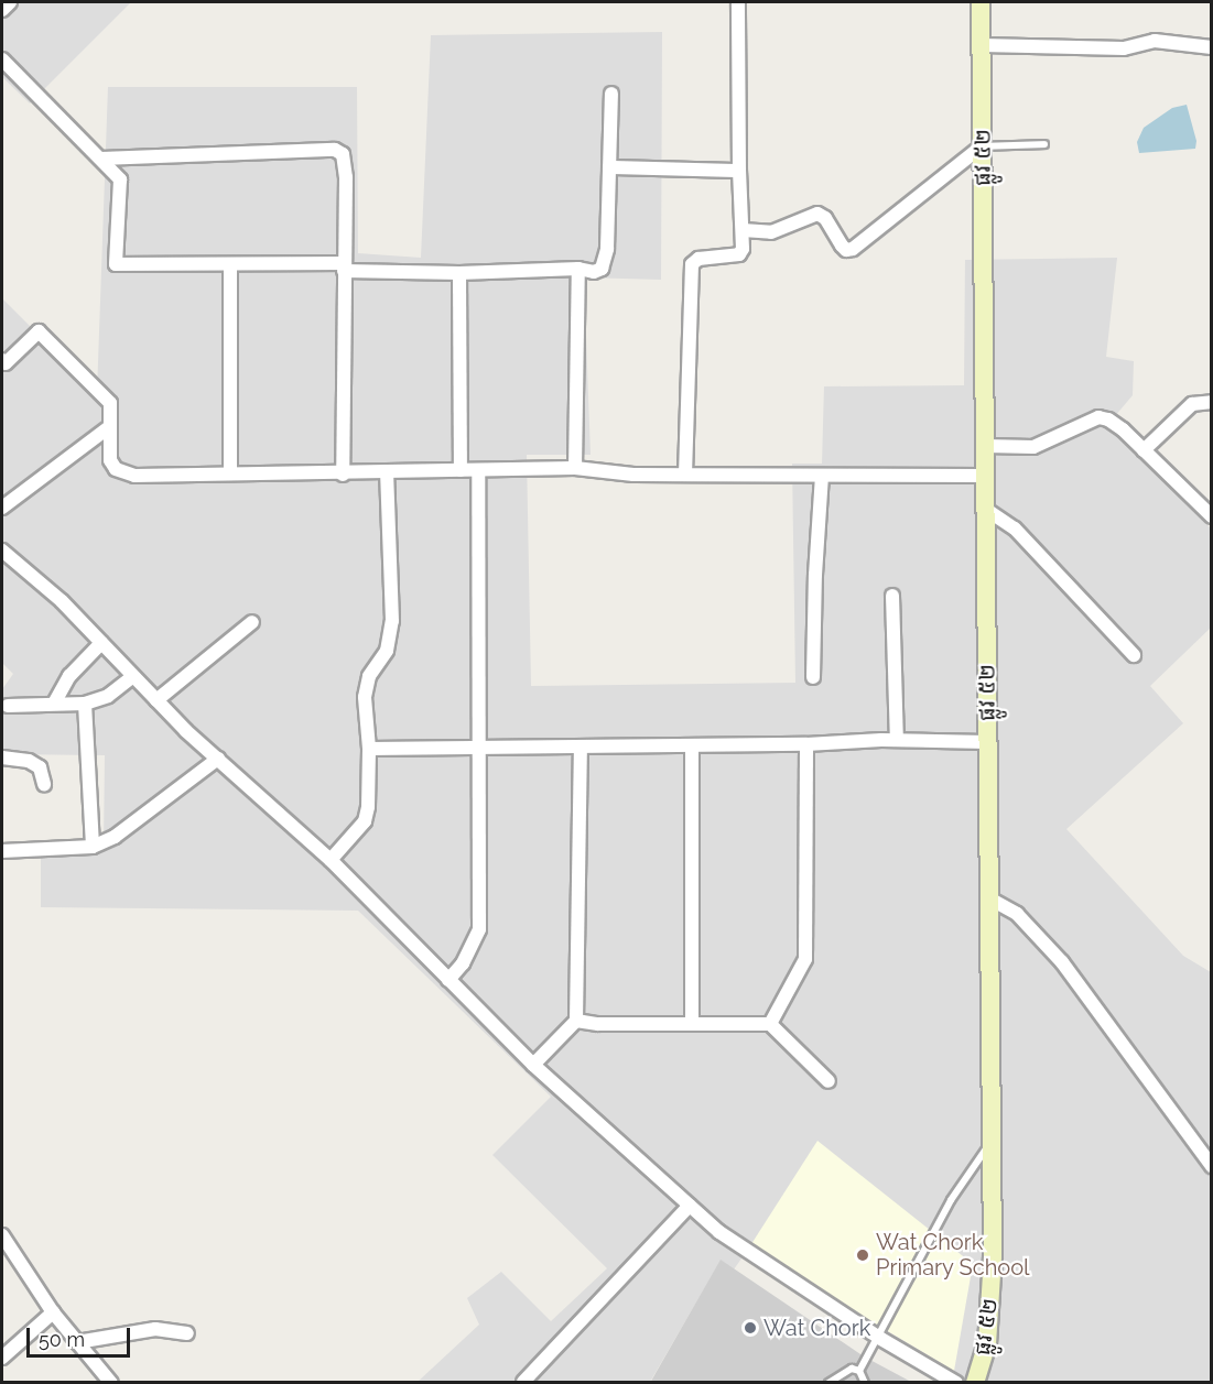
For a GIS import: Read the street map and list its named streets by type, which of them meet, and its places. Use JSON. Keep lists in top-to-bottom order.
{
  "streets": {
    "street": ["ផ្លូវ ៥២"]
  },
  "places": ["Wat Chork Primary School", "Wat Chork"],
  "scale_bar": "50 m"
}
